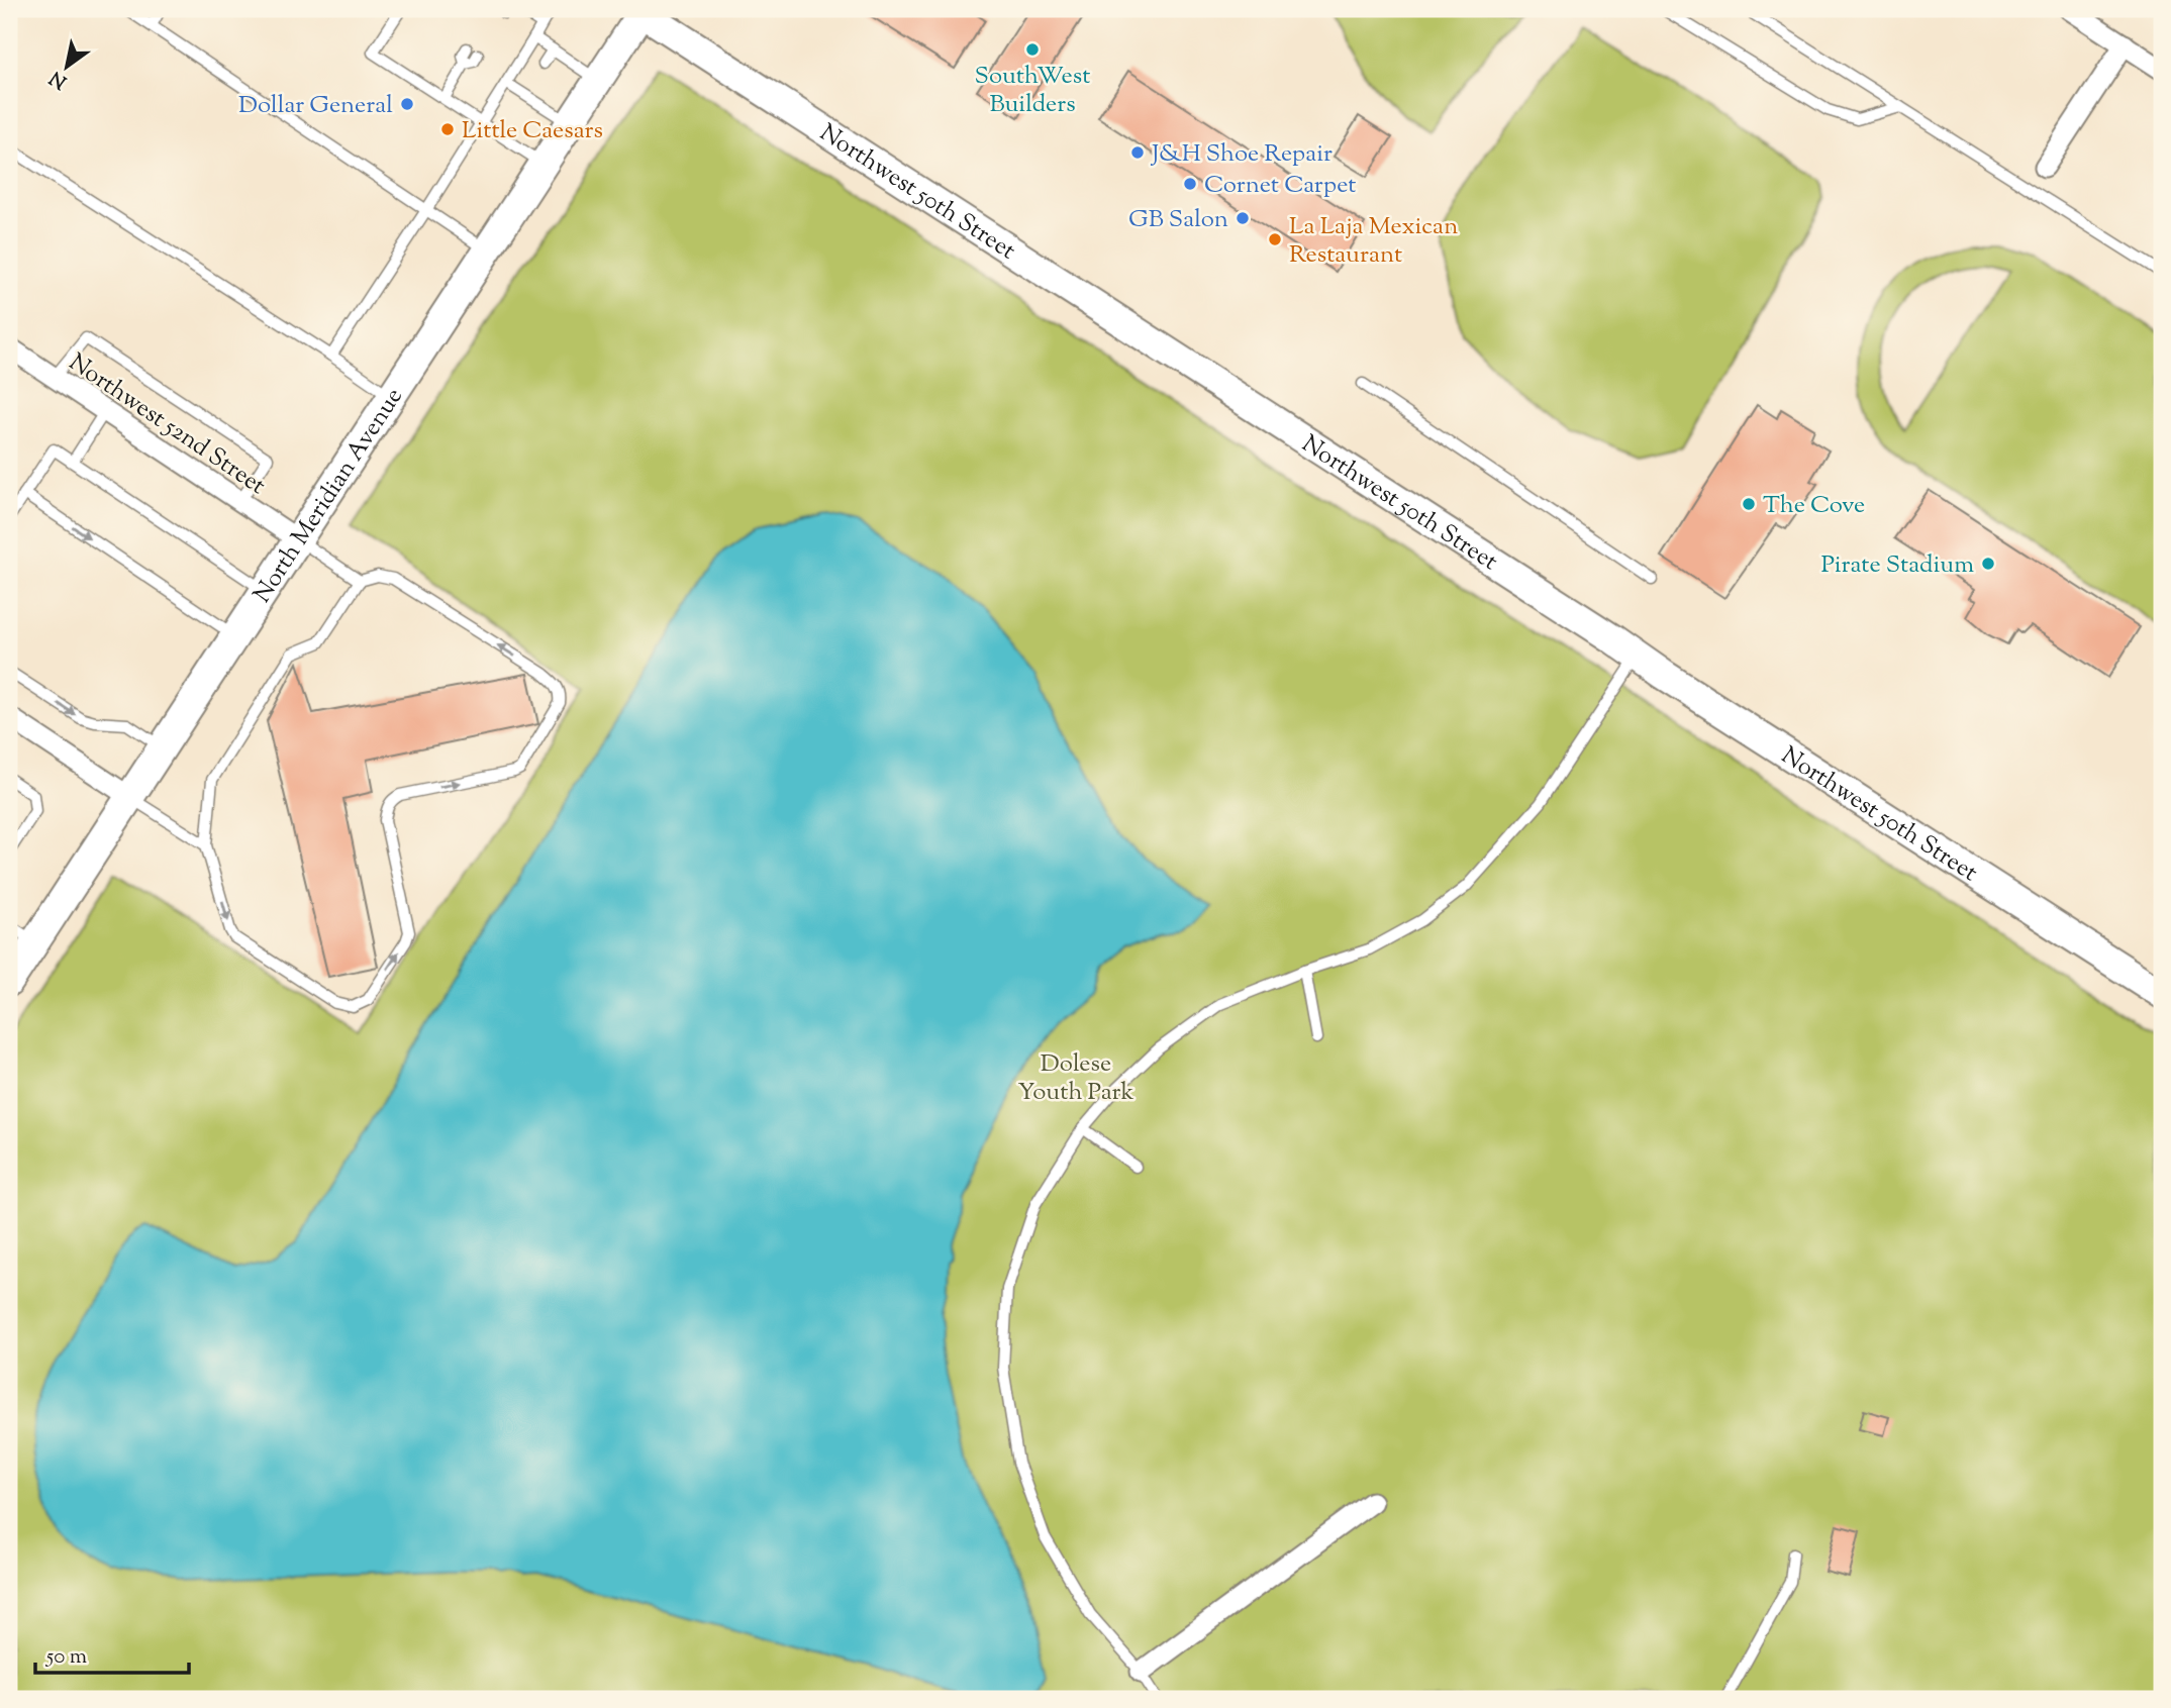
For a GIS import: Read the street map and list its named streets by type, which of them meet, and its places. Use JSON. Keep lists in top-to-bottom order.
{
  "streets": {
    "main road": ["Northwest 50th Street", "North Meridian Avenue"],
    "street": ["Northwest 52nd Street"]
  },
  "crossings": [
    ["Northwest 50th Street", "North Meridian Avenue"],
    ["Northwest 52nd Street", "North Meridian Avenue"]
  ],
  "parks": ["Dolese Youth Park"],
  "places": [
    "SouthWest Builders",
    "Dollar General",
    "Little Caesars",
    "J&H Shoe Repair",
    "Cornet Carpet",
    "GB Salon",
    "La Laja Mexican Restaurant",
    "The Cove",
    "Pirate Stadium"
  ],
  "scale_bar": "50 m",
  "north": "bottom left"
}
